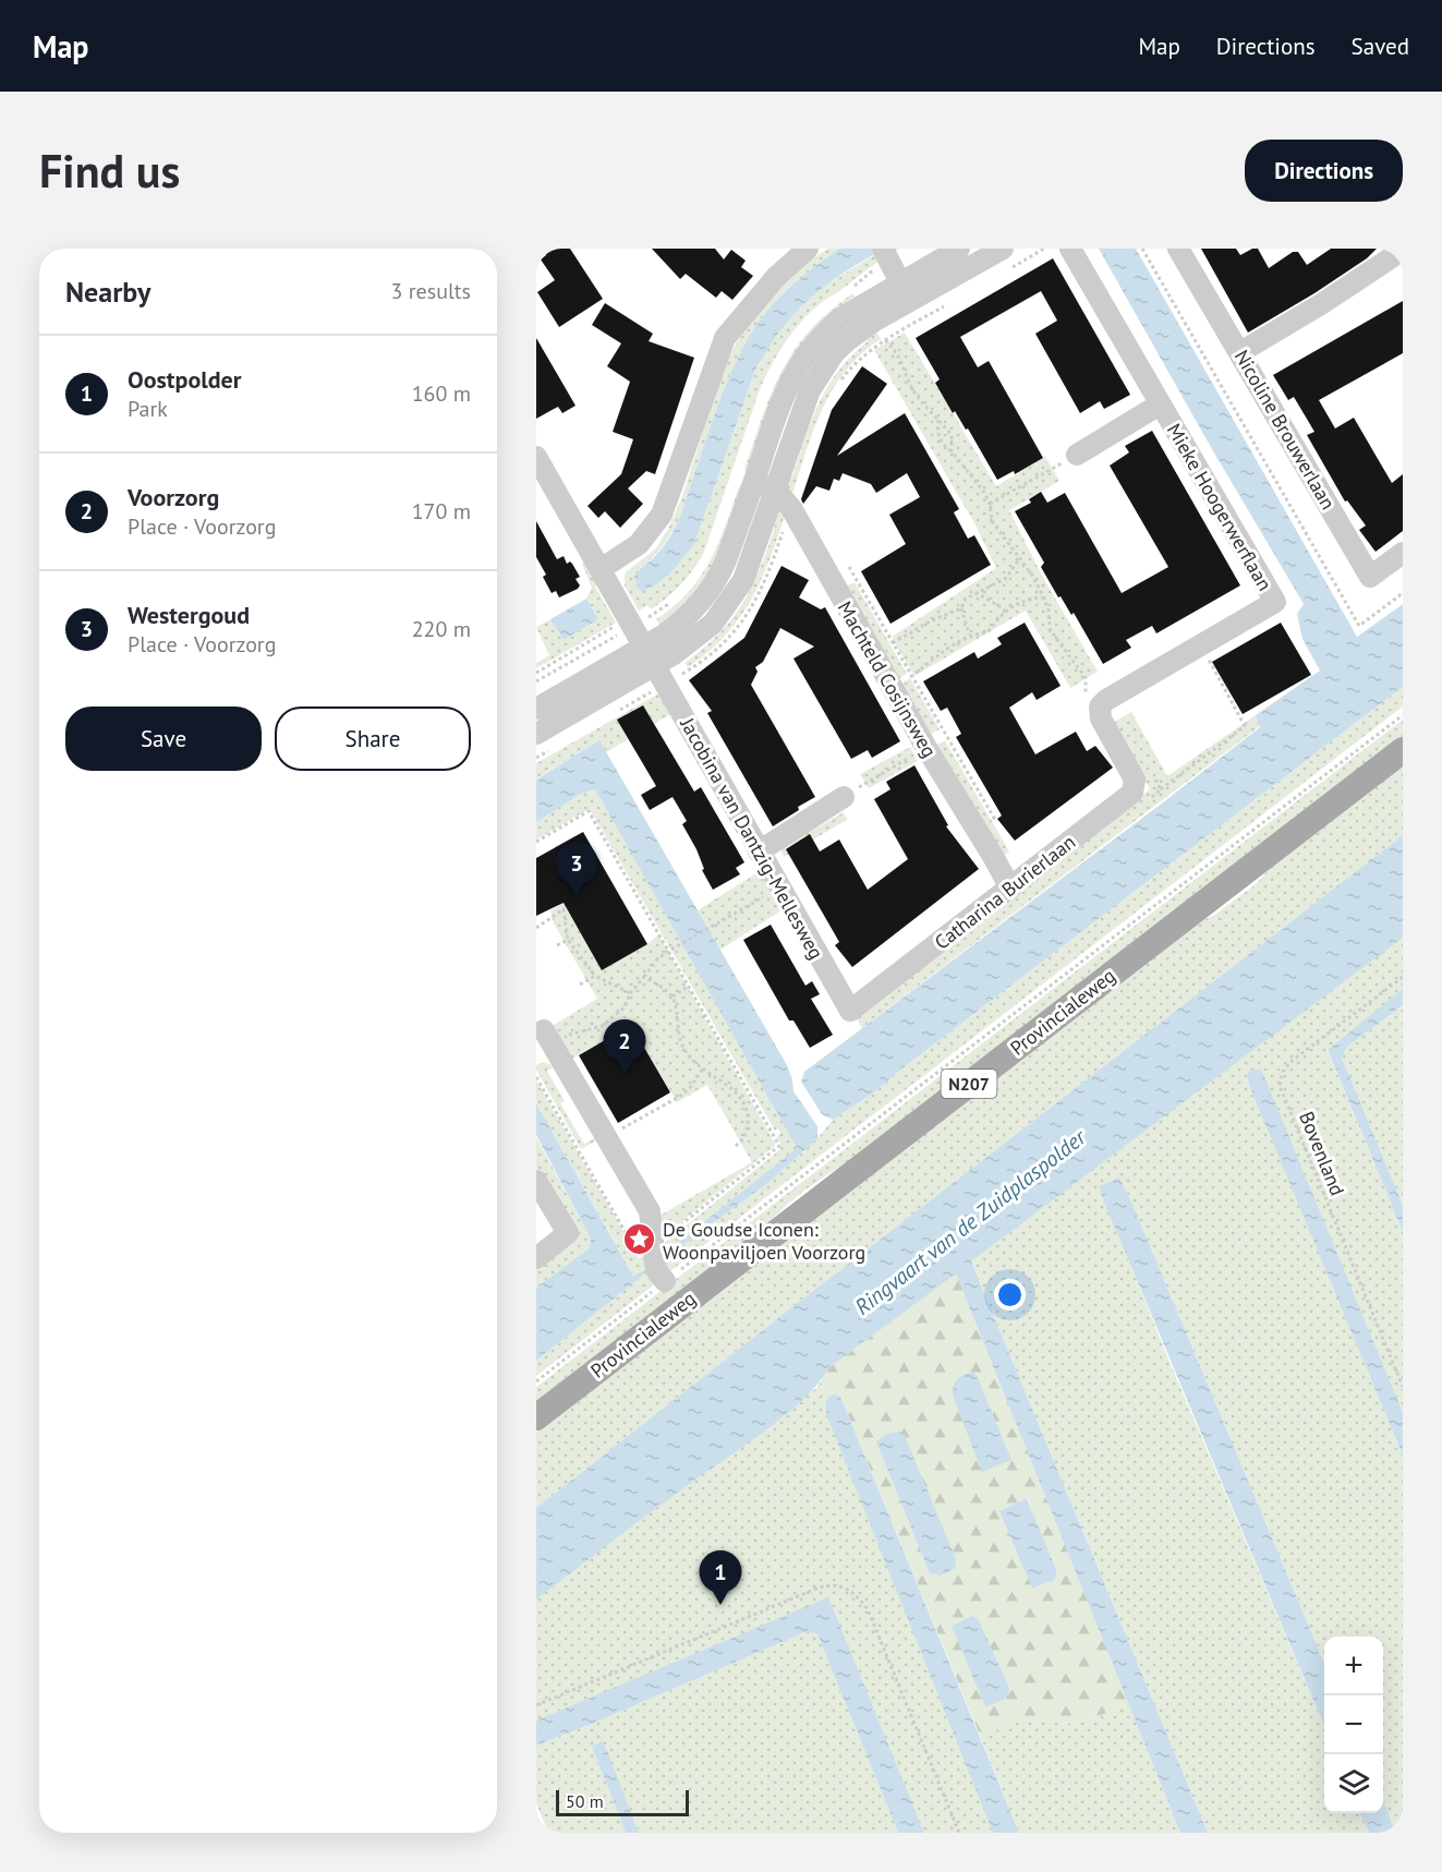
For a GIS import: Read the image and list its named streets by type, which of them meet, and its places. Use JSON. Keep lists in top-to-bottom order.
{
  "streets": {
    "main road": ["Provincialeweg", "N207"],
    "street": [
      "Nicoline Brouwerlaan",
      "Mieke Hoogerwerflaan",
      "Machteld Cosijnsweg",
      "Jacobina van Dantzig-Mellesweg",
      "Catharina Burierlaan"
    ],
    "path": ["Bovenland"]
  },
  "crossings": [
    ["Mieke Hoogerwerflaan", "Catharina Burierlaan"],
    ["Machteld Cosijnsweg", "Catharina Burierlaan"],
    ["Jacobina van Dantzig-Mellesweg", "Catharina Burierlaan"]
  ],
  "water": ["Ringvaart van de Zuidplaspolder"],
  "places": {
    "place": ["De Goudse Iconen: Woonpaviljoen Voorzorg"]
  },
  "scale_bar": "50 m",
  "page": {
    "header": "Map",
    "nav": ["Map", "Directions", "Saved"],
    "buttons": [
      "Directions",
      ["Save", "Share"]
    ],
    "title": "Find us",
    "heading": ["Nearby", "3 results"],
    "list": [
      {
        "mark": "1",
        "name": "Oostpolder",
        "note": "Park",
        "value": "160 m"
      },
      {
        "mark": "2",
        "name": "Voorzorg",
        "note": "Place · Voorzorg",
        "value": "170 m"
      },
      {
        "mark": "3",
        "name": "Westergoud",
        "note": "Place · Voorzorg",
        "value": "220 m"
      }
    ],
    "pins": ["3", "2", "1"],
    "map_buttons": ["+", "−"],
    "scale": "50 m"
  }
}
